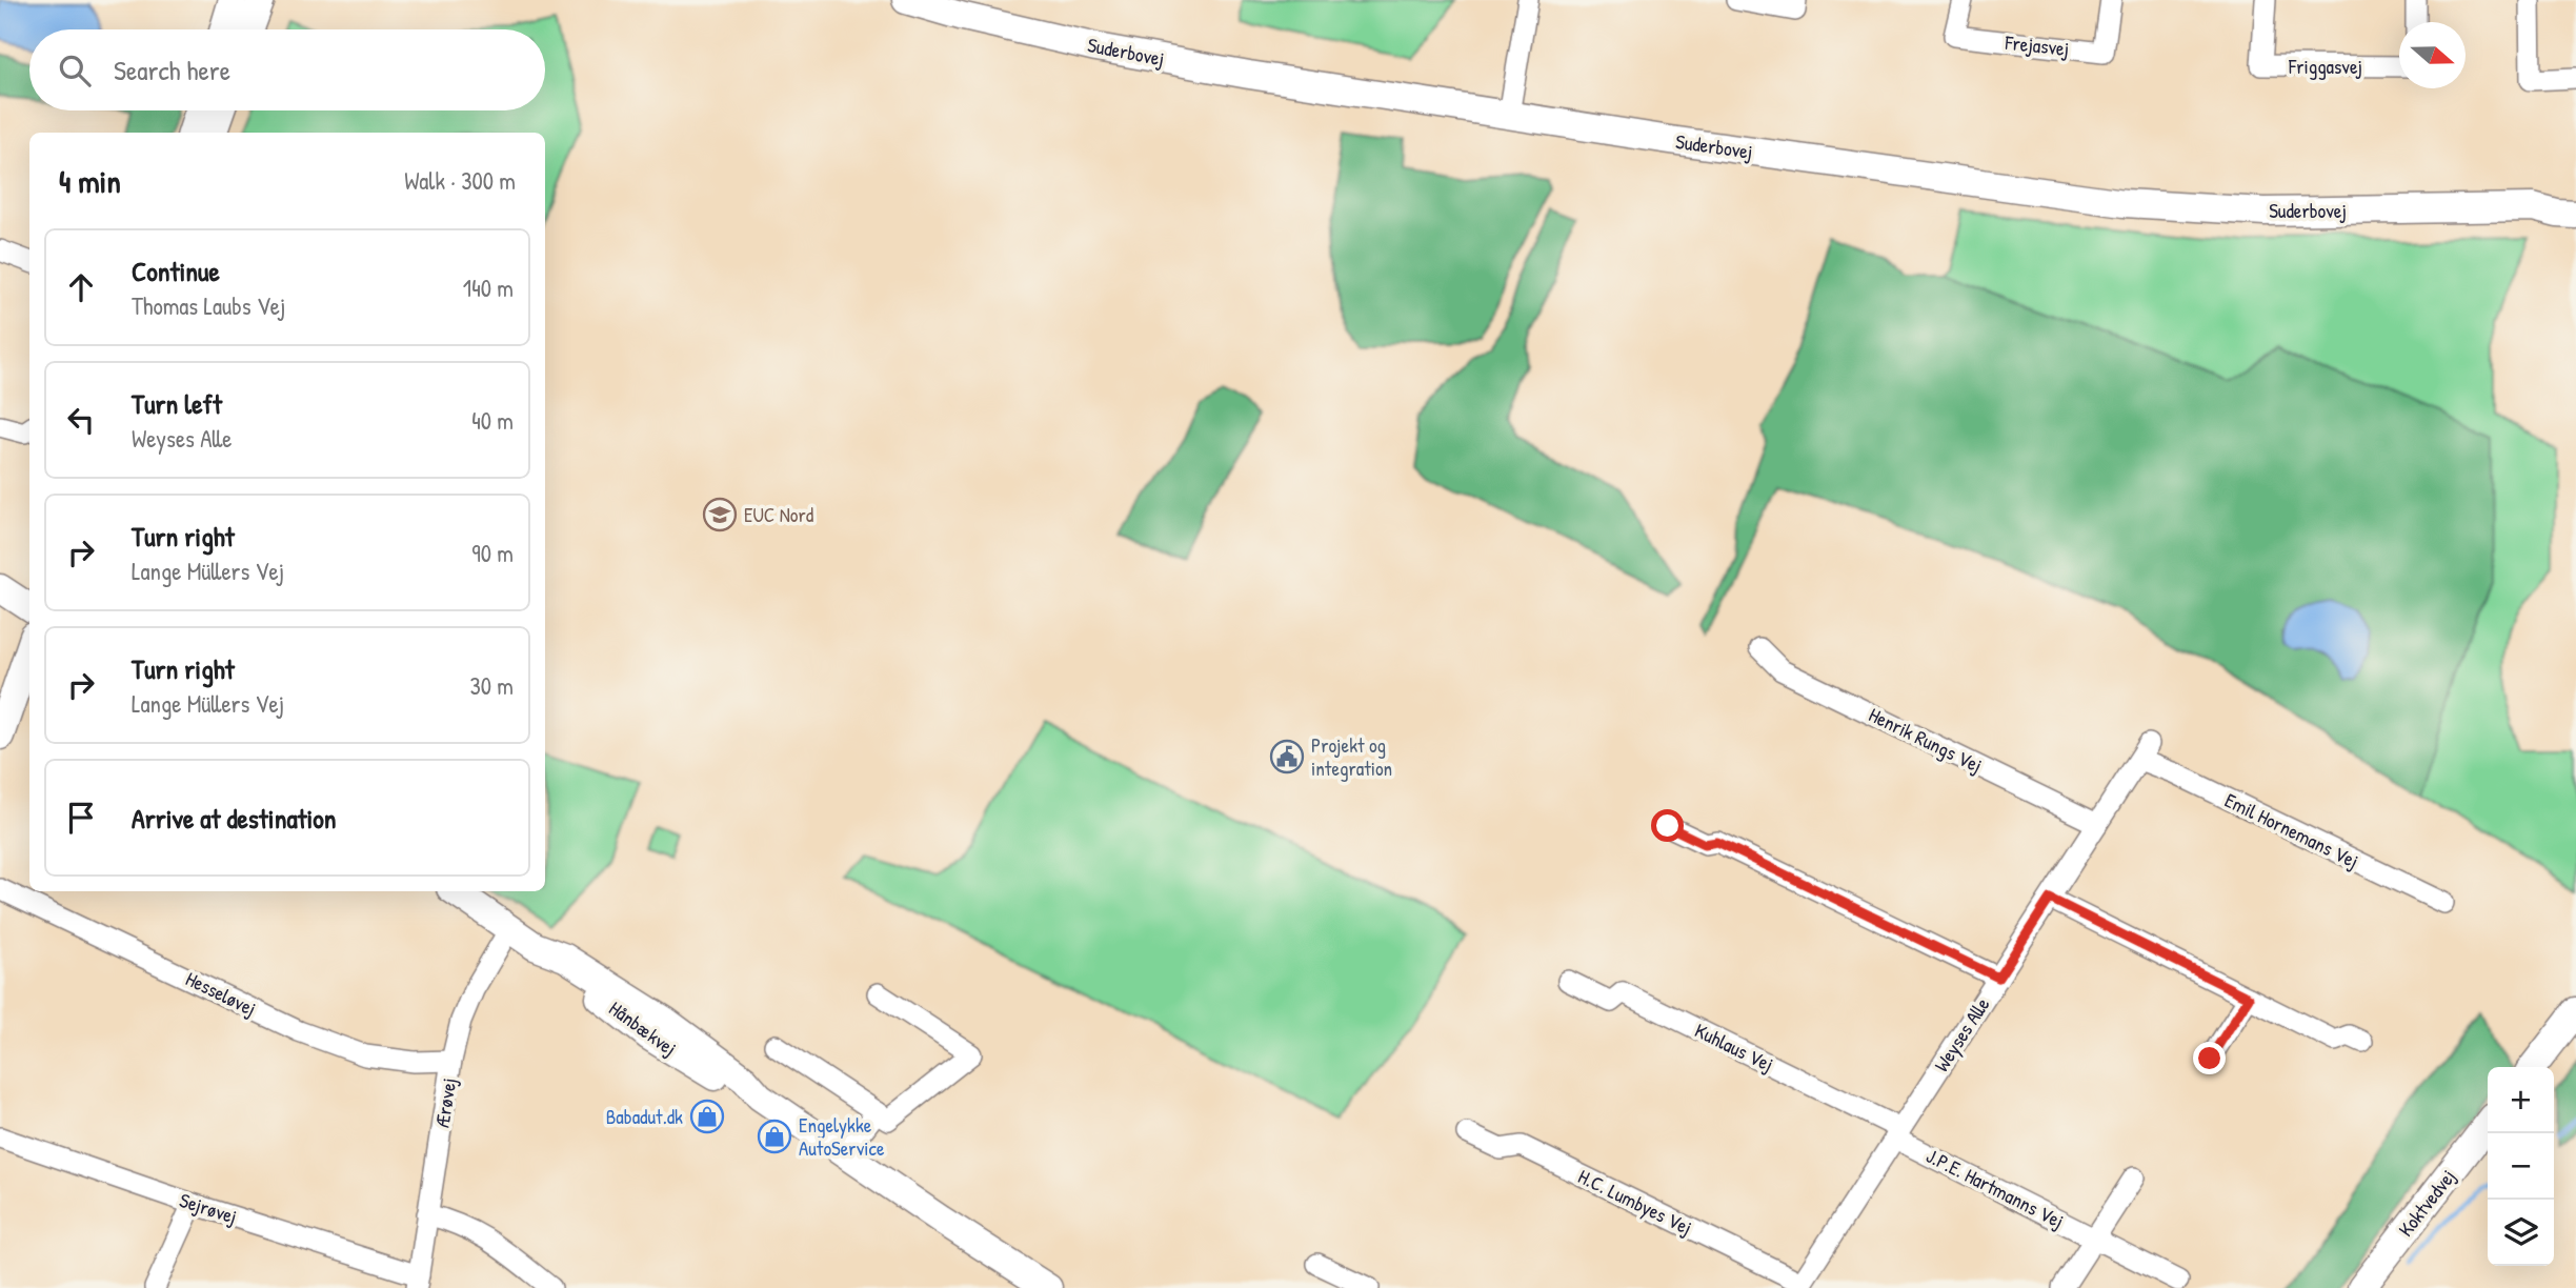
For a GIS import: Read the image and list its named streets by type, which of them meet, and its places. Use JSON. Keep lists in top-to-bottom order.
{
  "streets": {
    "street": [
      "Frejasvej",
      "Suderbovej",
      "Friggasvej",
      "Henrik Rungs Vej",
      "Emil Hornemans Vej",
      "Hesseløvej",
      "Hånbækvej",
      "Weyses Alle",
      "Kuhlaus Vej",
      "Ærøvej",
      "J.P.E. Hartmanns Vej",
      "H.C. Lumbyes Vej",
      "Koktvedvej",
      "Sejrøvej"
    ]
  },
  "crossings": [
    ["Henrik Rungs Vej", "Weyses Alle"],
    ["Emil Hornemans Vej", "Weyses Alle"],
    ["Hesseløvej", "Ærøvej"],
    ["Hånbækvej", "Ærøvej"],
    ["Weyses Alle", "Kuhlaus Vej"],
    ["Weyses Alle", "J.P.E. Hartmanns Vej"],
    ["Weyses Alle", "H.C. Lumbyes Vej"],
    ["Kuhlaus Vej", "J.P.E. Hartmanns Vej"],
    ["Ærøvej", "Sejrøvej"]
  ],
  "places": {
    "school or university": ["EUC Nord"],
    "public building": ["Projekt og integration"],
    "shop": ["Babadut.dk", "Engelykke AutoService"]
  },
  "north": "right",
  "page": {
    "search": "Search here",
    "heading": ["4 min", "Walk · 300 m"],
    "list": [
      ["Continue", "Thomas Laubs Vej", "140 m"],
      ["Turn left", "Weyses Alle", "40 m"],
      ["Turn right", "Lange Müllers Vej", "90 m"],
      ["Turn right", "Lange Müllers Vej", "30 m"],
      "Arrive at destination"
    ],
    "map_buttons": ["+", "−"]
  }
}
